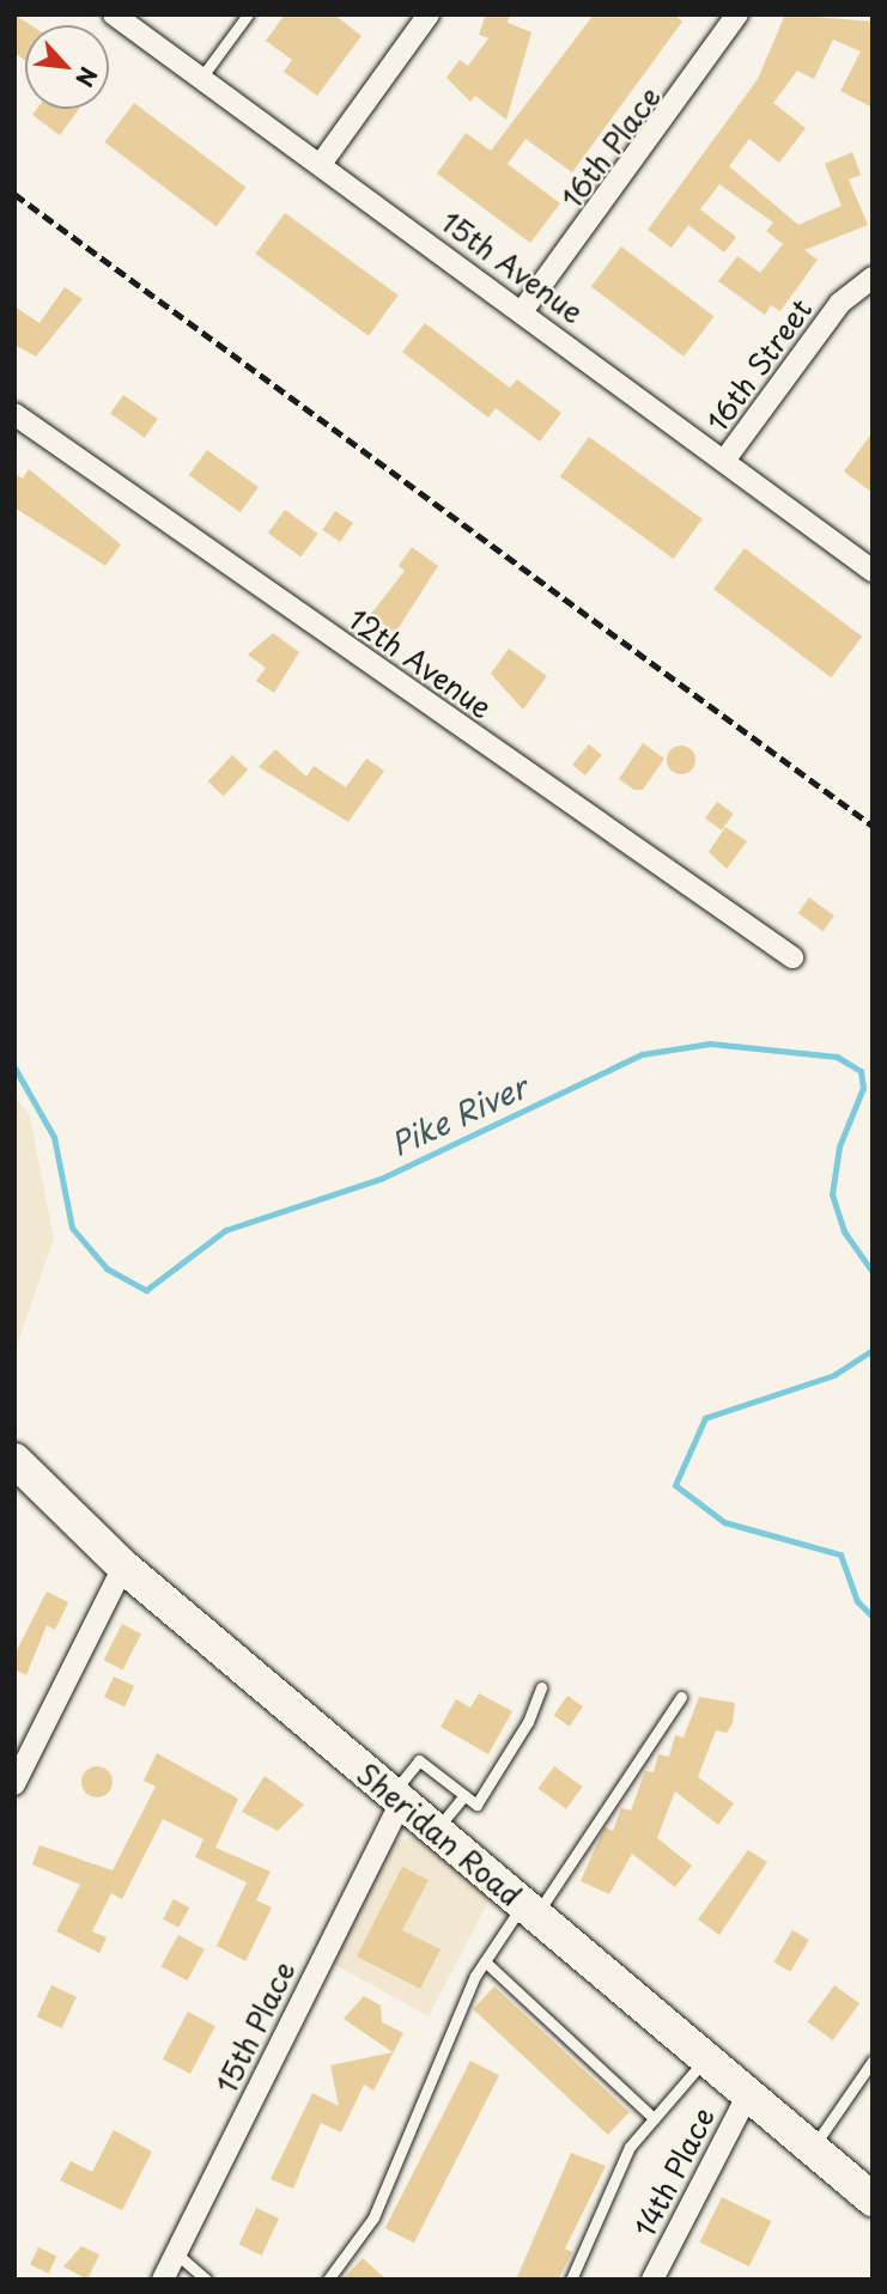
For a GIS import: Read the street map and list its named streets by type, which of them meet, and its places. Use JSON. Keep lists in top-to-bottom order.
{
  "streets": {
    "main road": ["Sheridan Road"],
    "street": [
      "16th Place",
      "15th Avenue",
      "16th Street",
      "12th Avenue",
      "15th Place",
      "14th Place"
    ]
  },
  "crossings": [
    ["16th Place", "15th Avenue"],
    ["15th Avenue", "16th Street"],
    ["Sheridan Road", "15th Place"],
    ["Sheridan Road", "14th Place"]
  ],
  "water": ["Pike River"],
  "north": "bottom right"
}
